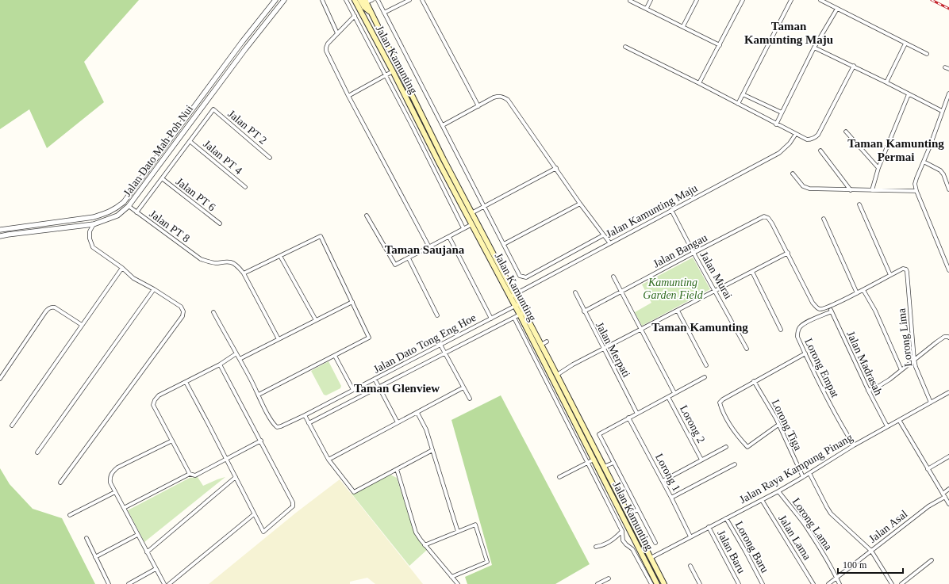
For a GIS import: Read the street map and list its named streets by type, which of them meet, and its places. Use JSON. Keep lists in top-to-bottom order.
{
  "streets": {
    "main road": ["Jalan Kamunting"],
    "street": [
      "Jalan PT 2",
      "Jalan Dato Mah Poh Nui",
      "Jalan PT 4",
      "Jalan PT 6",
      "Jalan Kamunting Maju",
      "Jalan PT 8",
      "Jalan Bangau",
      "Jalan Murai",
      "Lorong Lima",
      "Jalan Dato Tong Eng Hoe",
      "Jalan Merpati",
      "Jalan Madrasah",
      "Lorong Empat",
      "Lorong 2",
      "Lorong Tiga",
      "Jalan Raya Kampung Pinang",
      "Lorong 1",
      "Lorong Lama",
      "Jalan Asal",
      "Jalan Lama",
      "Lorong Baru",
      "Jalan Baru"
    ]
  },
  "crossings": [
    ["Jalan Kamunting", "Jalan Kamunting Maju"],
    ["Jalan Kamunting", "Jalan Dato Tong Eng Hoe"],
    ["Jalan Kamunting", "Jalan Raya Kampung Pinang"],
    ["Jalan PT 2", "Jalan PT 4"],
    ["Jalan Dato Mah Poh Nui", "Jalan PT 8"],
    ["Jalan Kamunting Maju", "Jalan Murai"],
    ["Jalan Bangau", "Jalan Murai"],
    ["Jalan Bangau", "Jalan Merpati"],
    ["Lorong Lima", "Jalan Raya Kampung Pinang"],
    ["Jalan Madrasah", "Lorong Empat"],
    ["Jalan Madrasah", "Jalan Raya Kampung Pinang"],
    ["Lorong Empat", "Jalan Raya Kampung Pinang"],
    ["Lorong Tiga", "Jalan Raya Kampung Pinang"],
    ["Jalan Raya Kampung Pinang", "Lorong 1"],
    ["Jalan Raya Kampung Pinang", "Lorong Lama"],
    ["Jalan Raya Kampung Pinang", "Jalan Lama"],
    ["Jalan Raya Kampung Pinang", "Lorong Baru"],
    ["Jalan Raya Kampung Pinang", "Jalan Baru"],
    ["Lorong Lama", "Jalan Asal"]
  ],
  "districts": [
    "Taman Kamunting Maju",
    "Taman Kamunting Permai",
    "Taman Saujana",
    "Taman Kamunting",
    "Taman Glenview"
  ],
  "parks": ["Kamunting Garden Field"],
  "scale_bar": "100 m"
}
